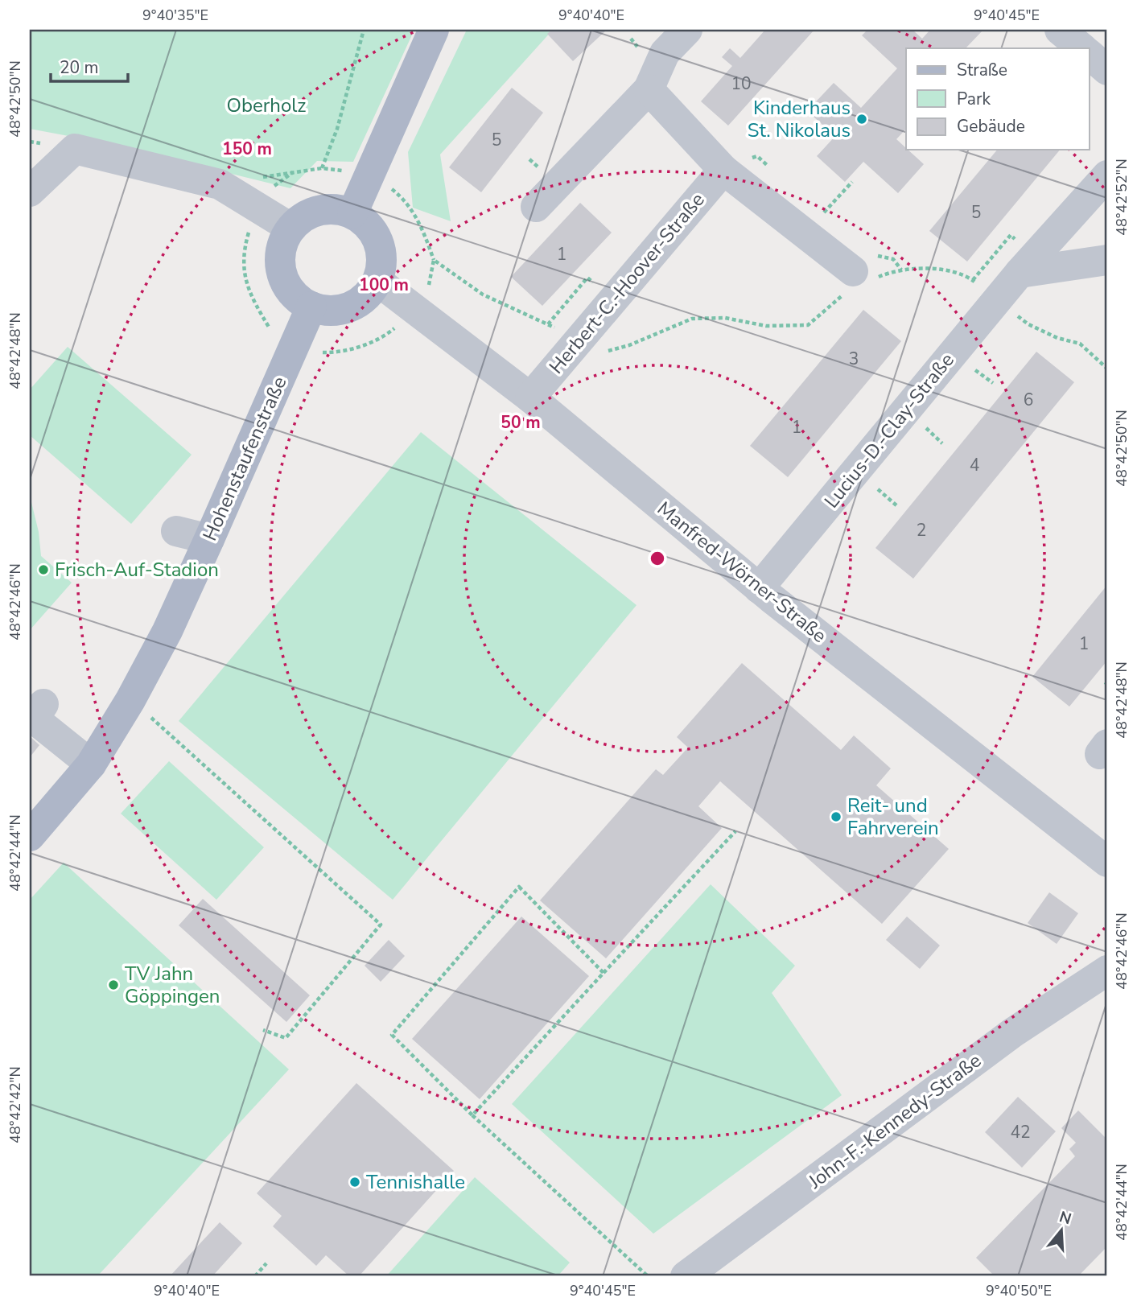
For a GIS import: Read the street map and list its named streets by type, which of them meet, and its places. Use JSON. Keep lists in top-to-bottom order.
{
  "streets": {
    "main road": ["Hohenstaufenstraße"],
    "street": [
      "Herbert-C.-Hoover-Straße",
      "Lucius-D.-Clay-Straße",
      "Manfred-Wörner-Straße",
      "John-F.-Kennedy-Straße"
    ]
  },
  "crossings": [
    ["Herbert-C.-Hoover-Straße", "Manfred-Wörner-Straße"],
    ["Lucius-D.-Clay-Straße", "Manfred-Wörner-Straße"],
    ["Hohenstaufenstraße", "Manfred-Wörner-Straße"]
  ],
  "parks": ["Oberholz"],
  "places": [
    "Kinderhaus St. Nikolaus",
    "Frisch-Auf-Stadion",
    "Reit- und Fahrverein",
    "TV Jahn Göppingen",
    "Tennishalle"
  ],
  "house_numbers": [
    "10",
    "5",
    "5",
    "1",
    "3",
    "6",
    "1",
    "4",
    "2",
    "1",
    "42"
  ],
  "legend": ["Straße", "Park", "Gebäude"],
  "scale_bar": "20 m",
  "north": "top",
  "coordinates": [
    "9°40'35\"E",
    "9°40'40\"E",
    "9°40'45\"E",
    "48°42'50\"N",
    "48°42'52\"N",
    "48°42'48\"N",
    "48°42'46\"N",
    "48°42'44\"N",
    "48°42'42\"N",
    "9°40'50\"E"
  ],
  "rings": ["150 m", "100 m", "50 m"]
}
